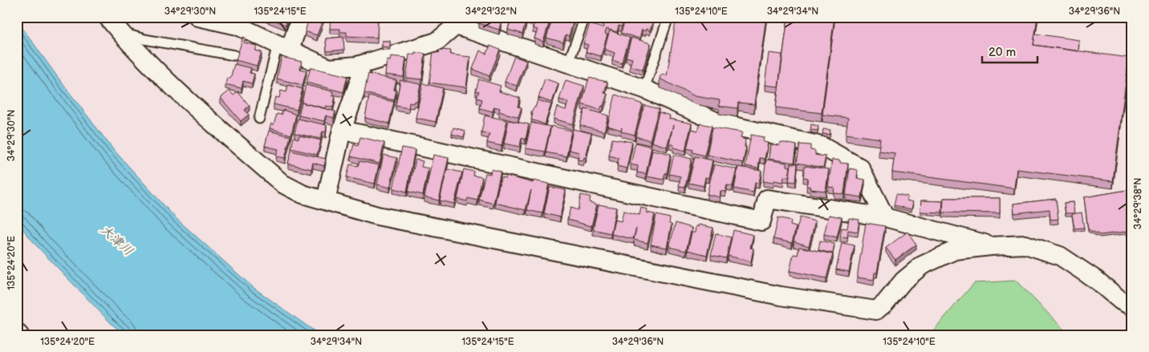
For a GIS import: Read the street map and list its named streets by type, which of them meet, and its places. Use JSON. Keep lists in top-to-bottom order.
{
  "water": ["大津川"],
  "scale_bar": "20 m",
  "coordinates": [
    "34°29'30\"N",
    "135°24'15\"E",
    "34°29'32\"N",
    "135°24'10\"E",
    "34°29'34\"N",
    "34°29'36\"N",
    "34°29'38\"N",
    "135°24'20\"E"
  ]
}
